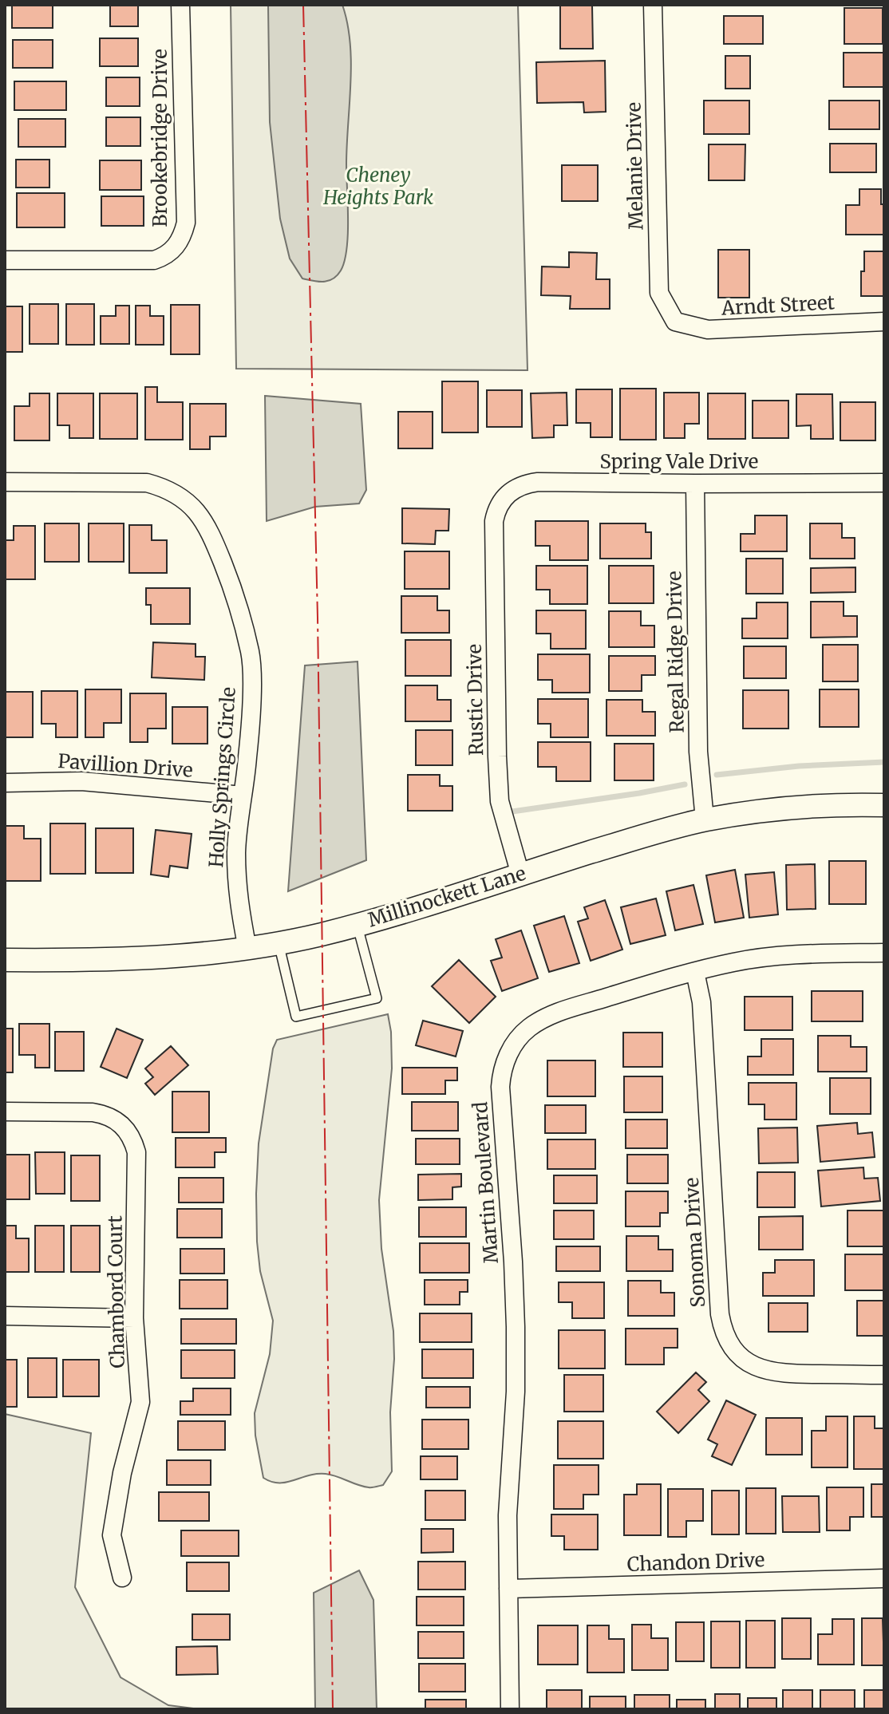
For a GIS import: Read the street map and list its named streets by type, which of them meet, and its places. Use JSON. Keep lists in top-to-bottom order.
{
  "streets": {
    "street": [
      "Brookebridge Drive",
      "Melanie Drive",
      "Arndt Street",
      "Spring Vale Drive",
      "Regal Ridge Drive",
      "Rustic Drive",
      "Pavillion Drive",
      "Holly Springs Circle",
      "Millinockett Lane",
      "Martin Boulevard",
      "Sonoma Drive",
      "Chambord Court",
      "Chandon Drive"
    ]
  },
  "crossings": [
    ["Melanie Drive", "Arndt Street"],
    ["Spring Vale Drive", "Regal Ridge Drive"],
    ["Spring Vale Drive", "Rustic Drive"],
    ["Regal Ridge Drive", "Millinockett Lane"],
    ["Rustic Drive", "Millinockett Lane"],
    ["Pavillion Drive", "Holly Springs Circle"],
    ["Holly Springs Circle", "Millinockett Lane"],
    ["Martin Boulevard", "Sonoma Drive"],
    ["Martin Boulevard", "Chandon Drive"]
  ],
  "parks": ["Cheney Heights Park"]
}
